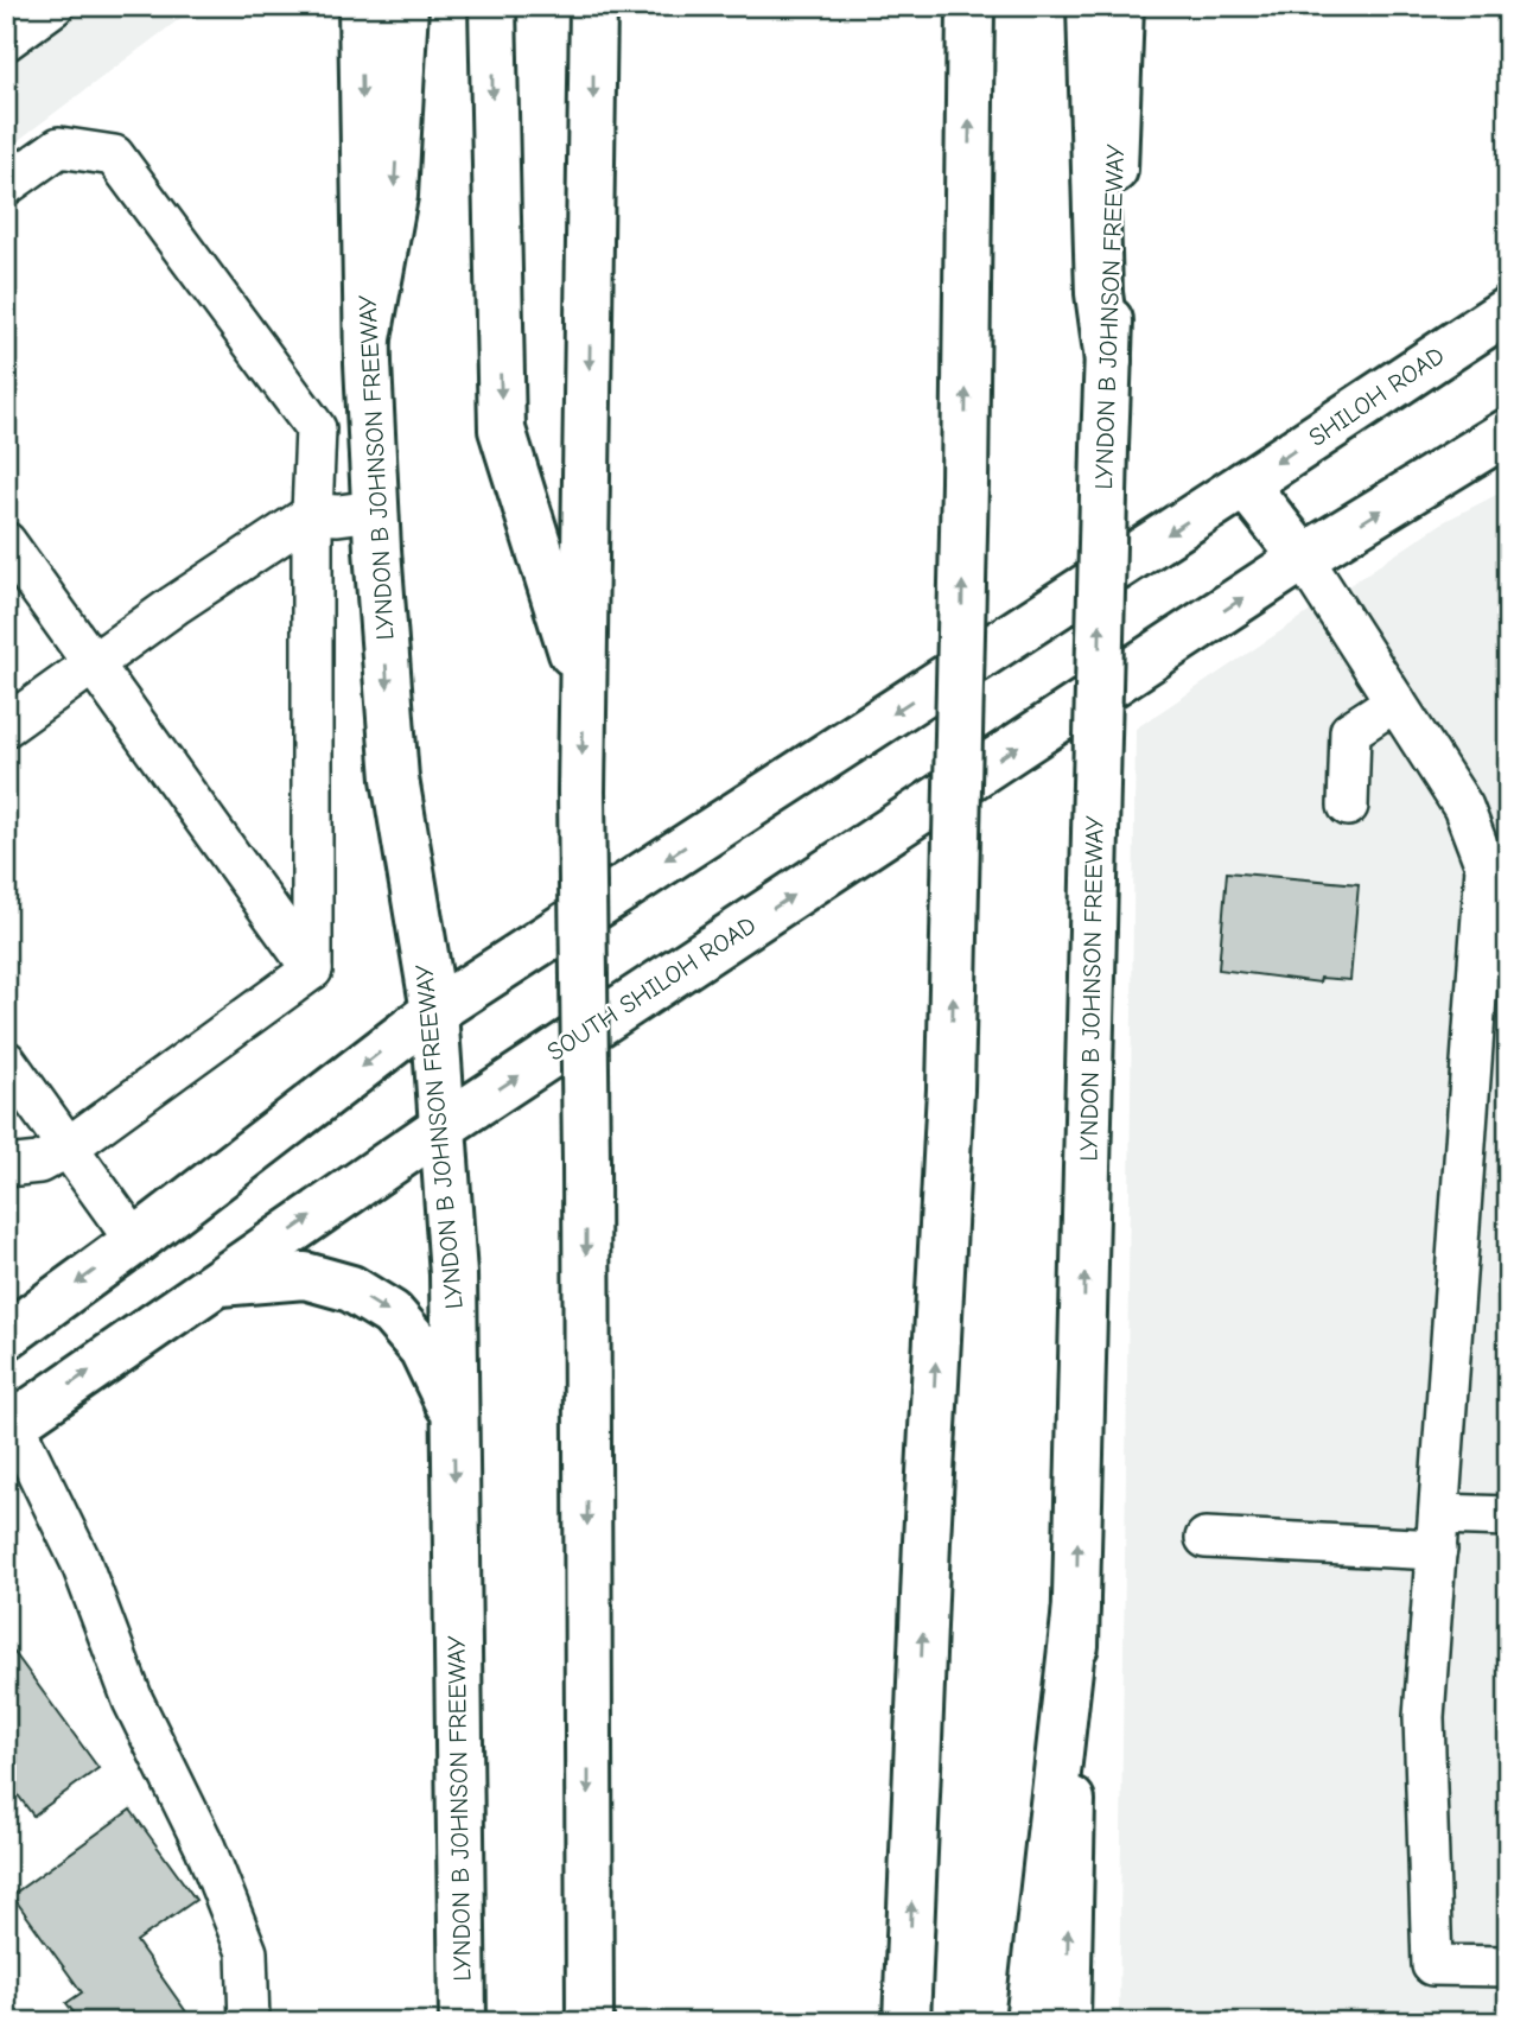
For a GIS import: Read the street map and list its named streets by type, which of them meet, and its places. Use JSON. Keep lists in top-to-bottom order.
{
  "streets": {
    "main road": ["LYNDON B JOHNSON FREEWAY", "SHILOH ROAD", "SOUTH SHILOH ROAD"]
  },
  "crossings": [
    ["LYNDON B JOHNSON FREEWAY", "SOUTH SHILOH ROAD"]
  ]
}
